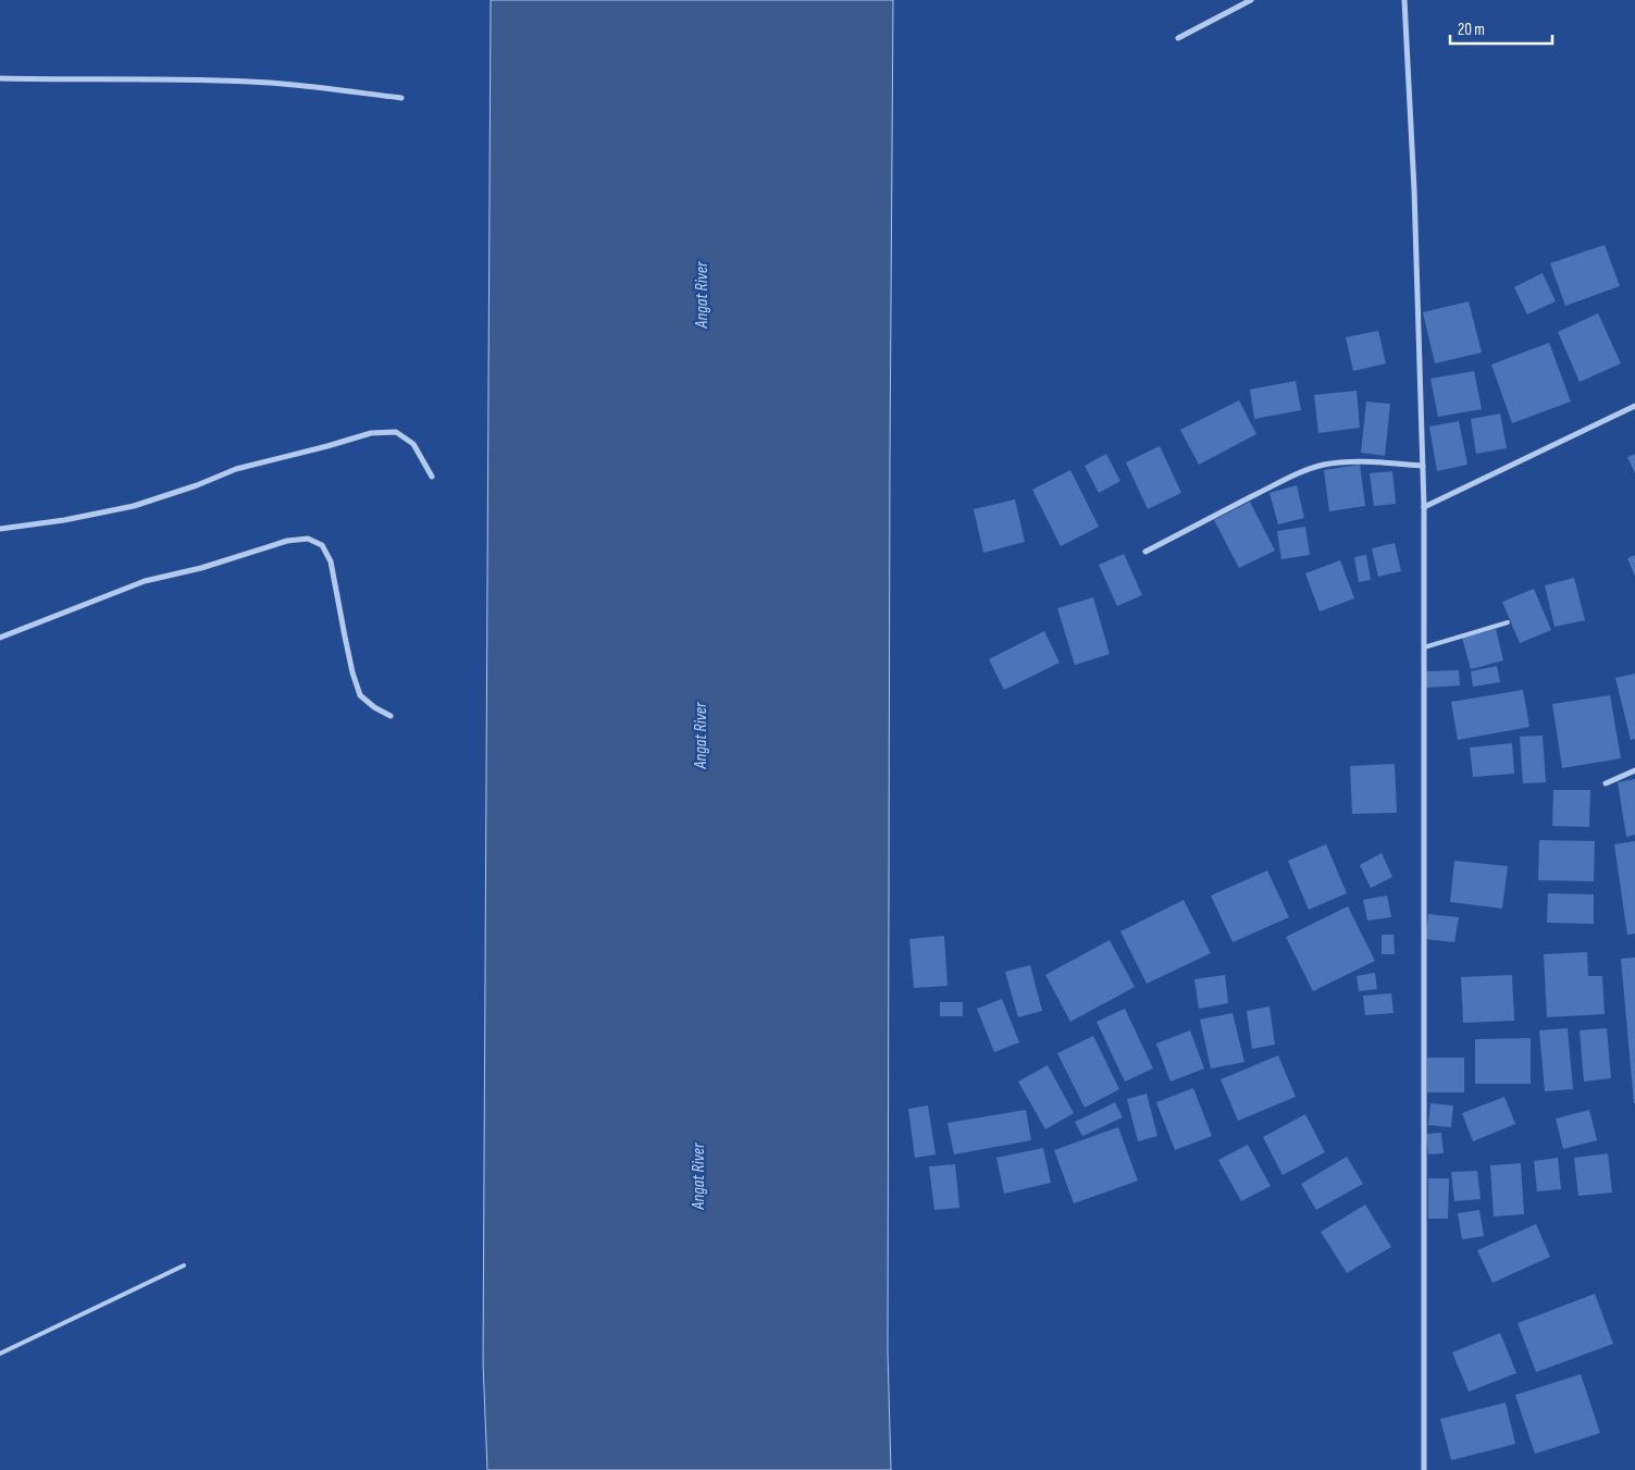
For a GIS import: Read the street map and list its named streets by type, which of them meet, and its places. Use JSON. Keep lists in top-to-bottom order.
{
  "water": ["Angat River"],
  "scale_bar": "20 m"
}
